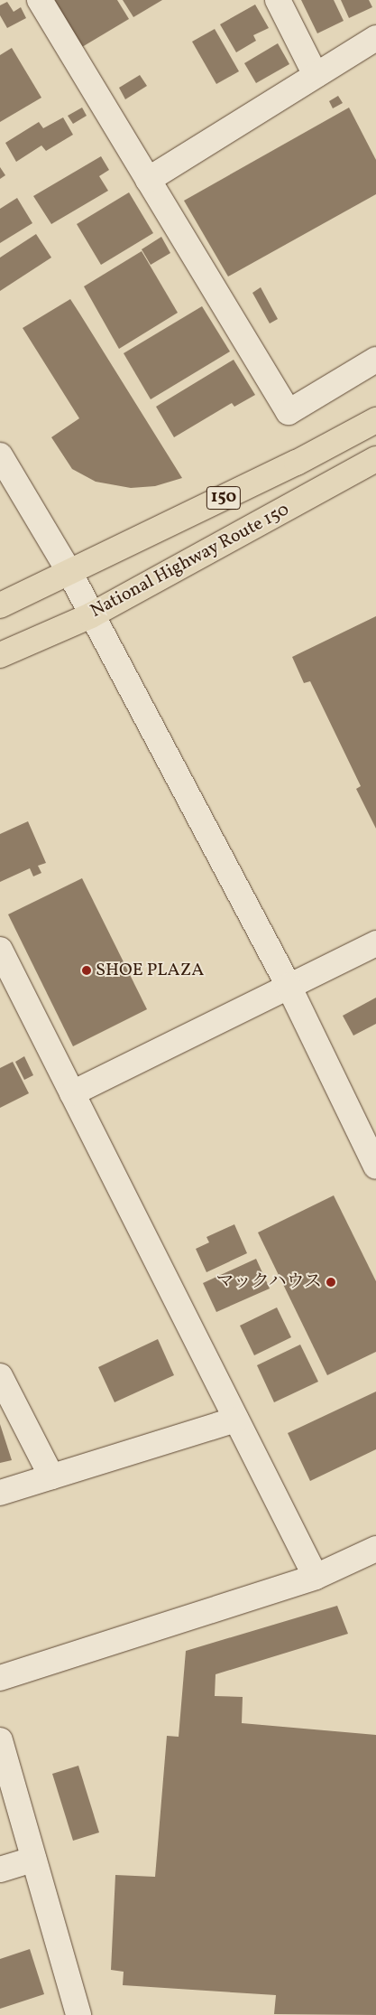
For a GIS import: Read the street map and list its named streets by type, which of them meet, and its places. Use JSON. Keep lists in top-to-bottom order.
{
  "streets": {
    "highway": ["150", "National Highway Route 150"]
  },
  "places": ["SHOE PLAZA", "マックハウス"]
}
